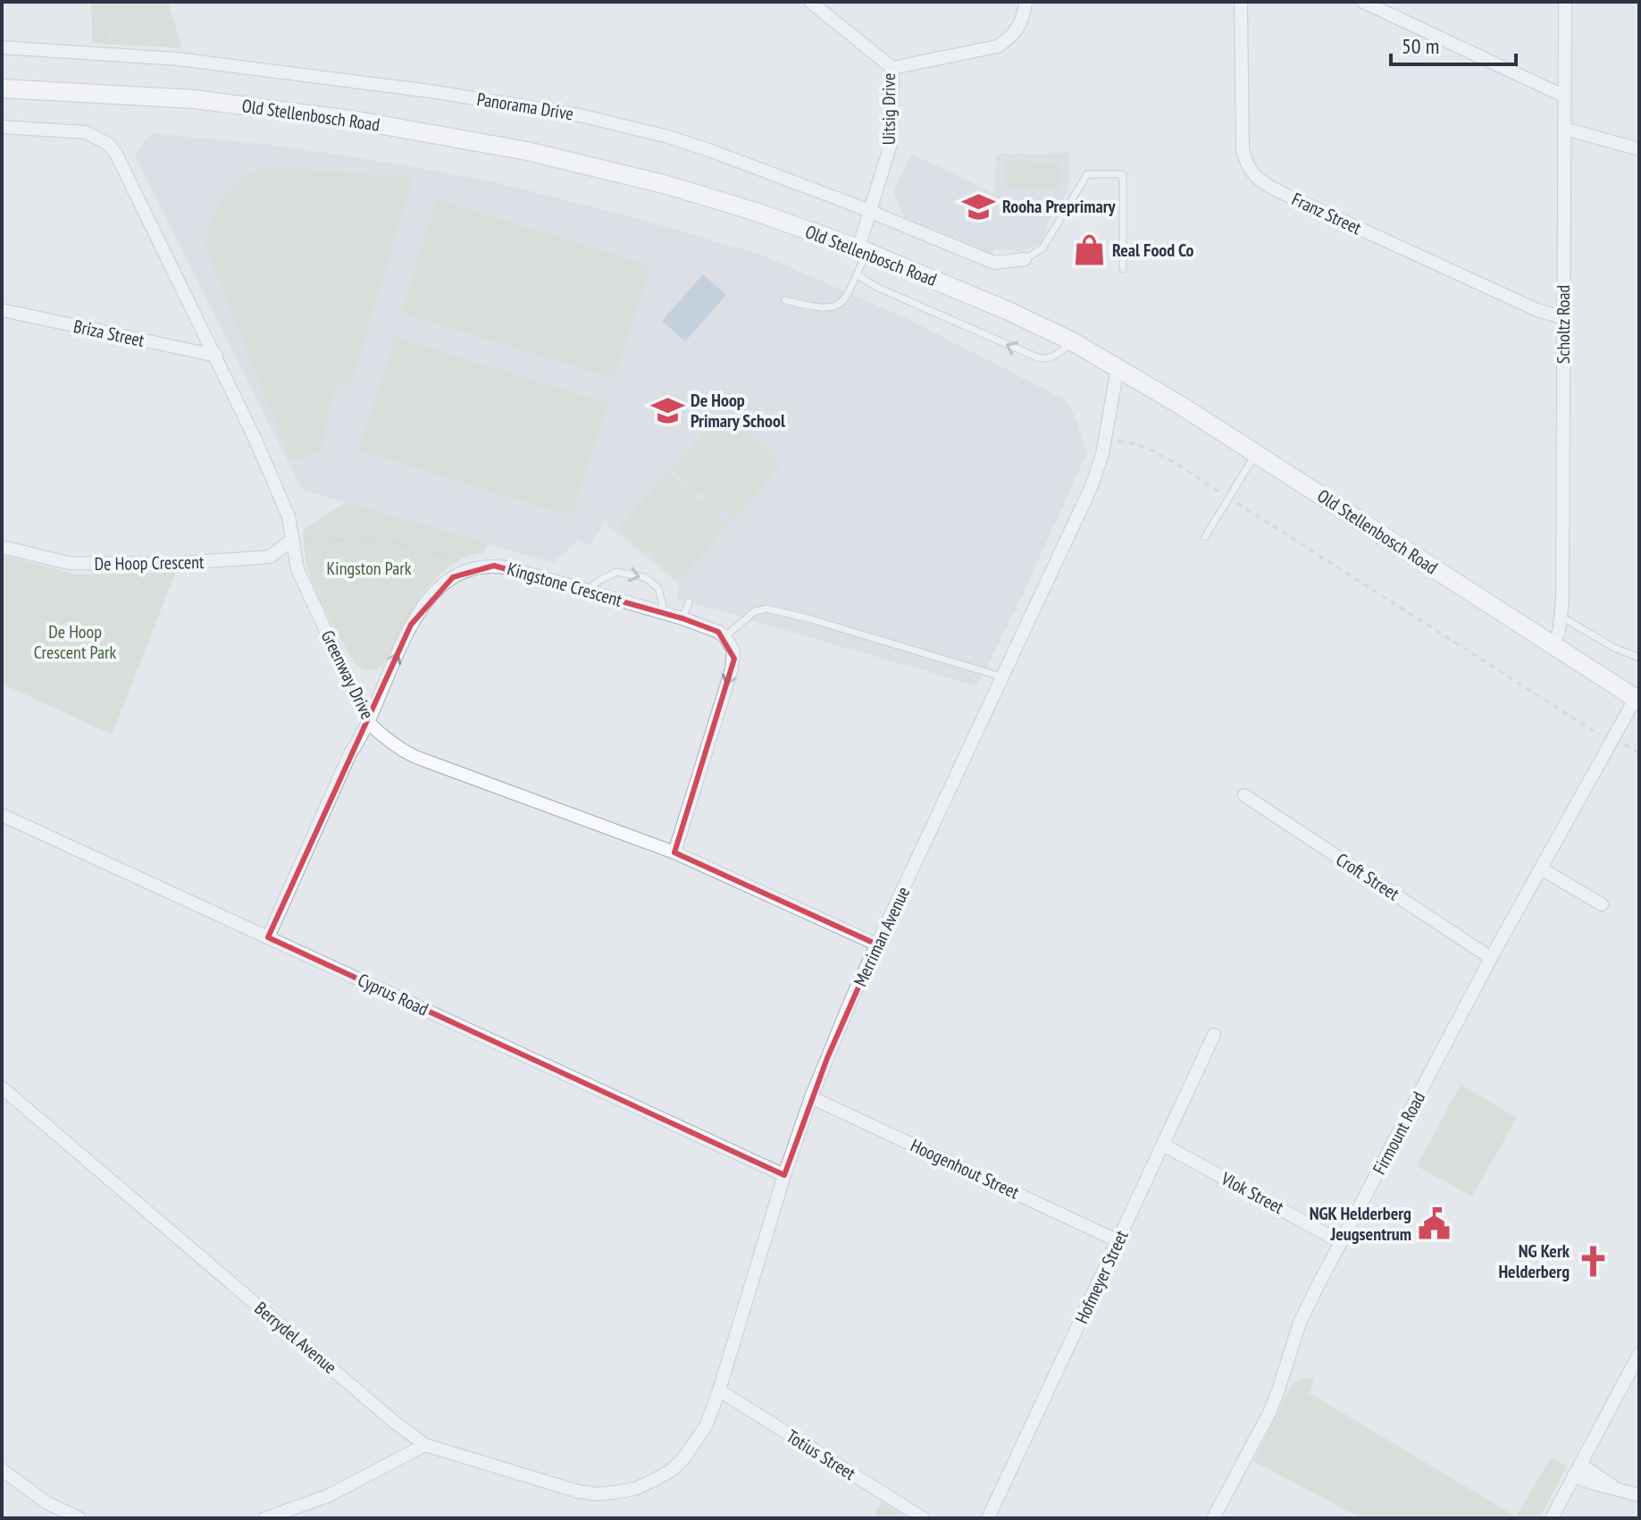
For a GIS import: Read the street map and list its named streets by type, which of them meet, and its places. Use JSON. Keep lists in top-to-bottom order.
{
  "streets": {
    "street": [
      "Panorama Drive",
      "Uitsig Drive",
      "Old Stellenbosch Road",
      "Franz Street",
      "Scholtz Road",
      "Briza Street",
      "De Hoop Crescent",
      "Kingstone Crescent",
      "Greenway Drive",
      "Croft Street",
      "Merriman Avenue",
      "Cyprus Road",
      "Firmount Road",
      "Hoogenhout Street",
      "Vlok Street",
      "Hofmeyer Street",
      "Berrydel Avenue",
      "Totius Street"
    ]
  },
  "crossings": [
    ["Panorama Drive", "Uitsig Drive"],
    ["Uitsig Drive", "Old Stellenbosch Road"],
    ["Old Stellenbosch Road", "Scholtz Road"],
    ["Old Stellenbosch Road", "Merriman Avenue"],
    ["Old Stellenbosch Road", "Firmount Road"],
    ["Franz Street", "Scholtz Road"],
    ["Briza Street", "Greenway Drive"],
    ["De Hoop Crescent", "Greenway Drive"],
    ["Kingstone Crescent", "Greenway Drive"],
    ["Kingstone Crescent", "Cyprus Road"],
    ["Greenway Drive", "Merriman Avenue"],
    ["Croft Street", "Firmount Road"],
    ["Merriman Avenue", "Cyprus Road"],
    ["Merriman Avenue", "Hoogenhout Street"],
    ["Merriman Avenue", "Berrydel Avenue"],
    ["Merriman Avenue", "Totius Street"],
    ["Firmount Road", "Vlok Street"],
    ["Hoogenhout Street", "Hofmeyer Street"],
    ["Vlok Street", "Hofmeyer Street"]
  ],
  "parks": ["Kingston Park", "De Hoop Crescent Park"],
  "places": {
    "school or university": ["Rooha Preprimary", "De Hoop Primary School"],
    "shop": ["Real Food Co"],
    "public building": ["NGK Helderberg Jeugsentrum"],
    "church": ["NG Kerk Helderberg"]
  },
  "scale_bar": "50 m"
}
